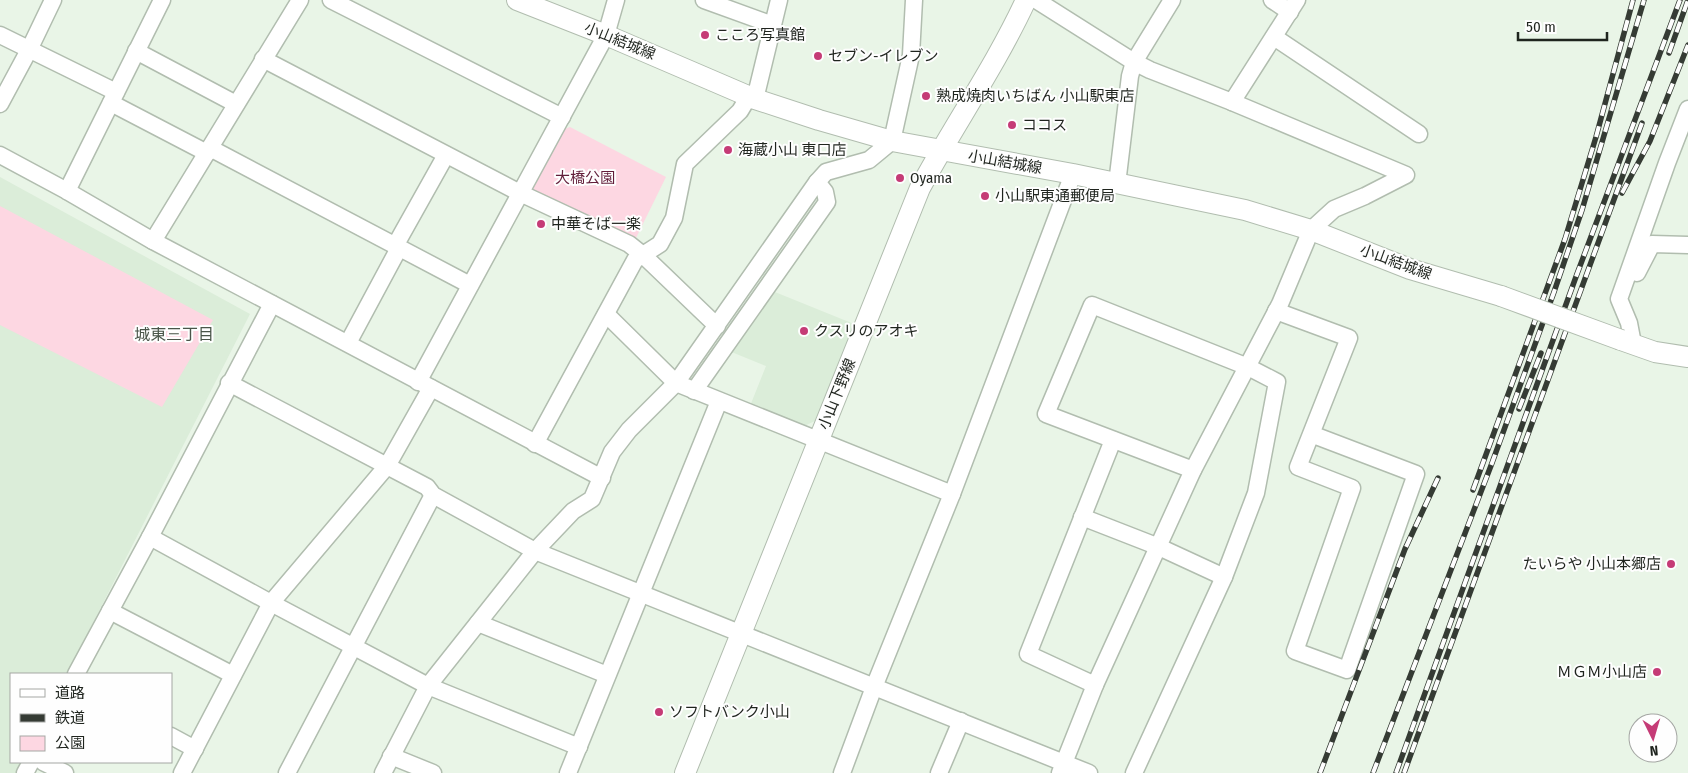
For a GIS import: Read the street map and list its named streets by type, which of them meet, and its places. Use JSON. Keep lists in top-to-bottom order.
{
  "streets": {
    "main road": ["小山結城線", "小山下野線"]
  },
  "crossings": [
    ["小山結城線", "小山下野線"]
  ],
  "districts": ["城東三丁目"],
  "parks": ["大橋公園"],
  "places": [
    "こころ写真館",
    "セブン-イレブン",
    "熟成焼肉いちばん 小山駅東店",
    "ココス",
    "海蔵小山 東口店",
    "Oyama",
    "小山駅東通郵便局",
    "中華そば一楽",
    "クスリのアオキ",
    "たいらや 小山本郷店",
    "ＭＧＭ小山店",
    "ソフトバンク小山"
  ],
  "legend": ["道路", "鉄道", "公園"],
  "scale_bar": "50 m",
  "north": "bottom"
}
